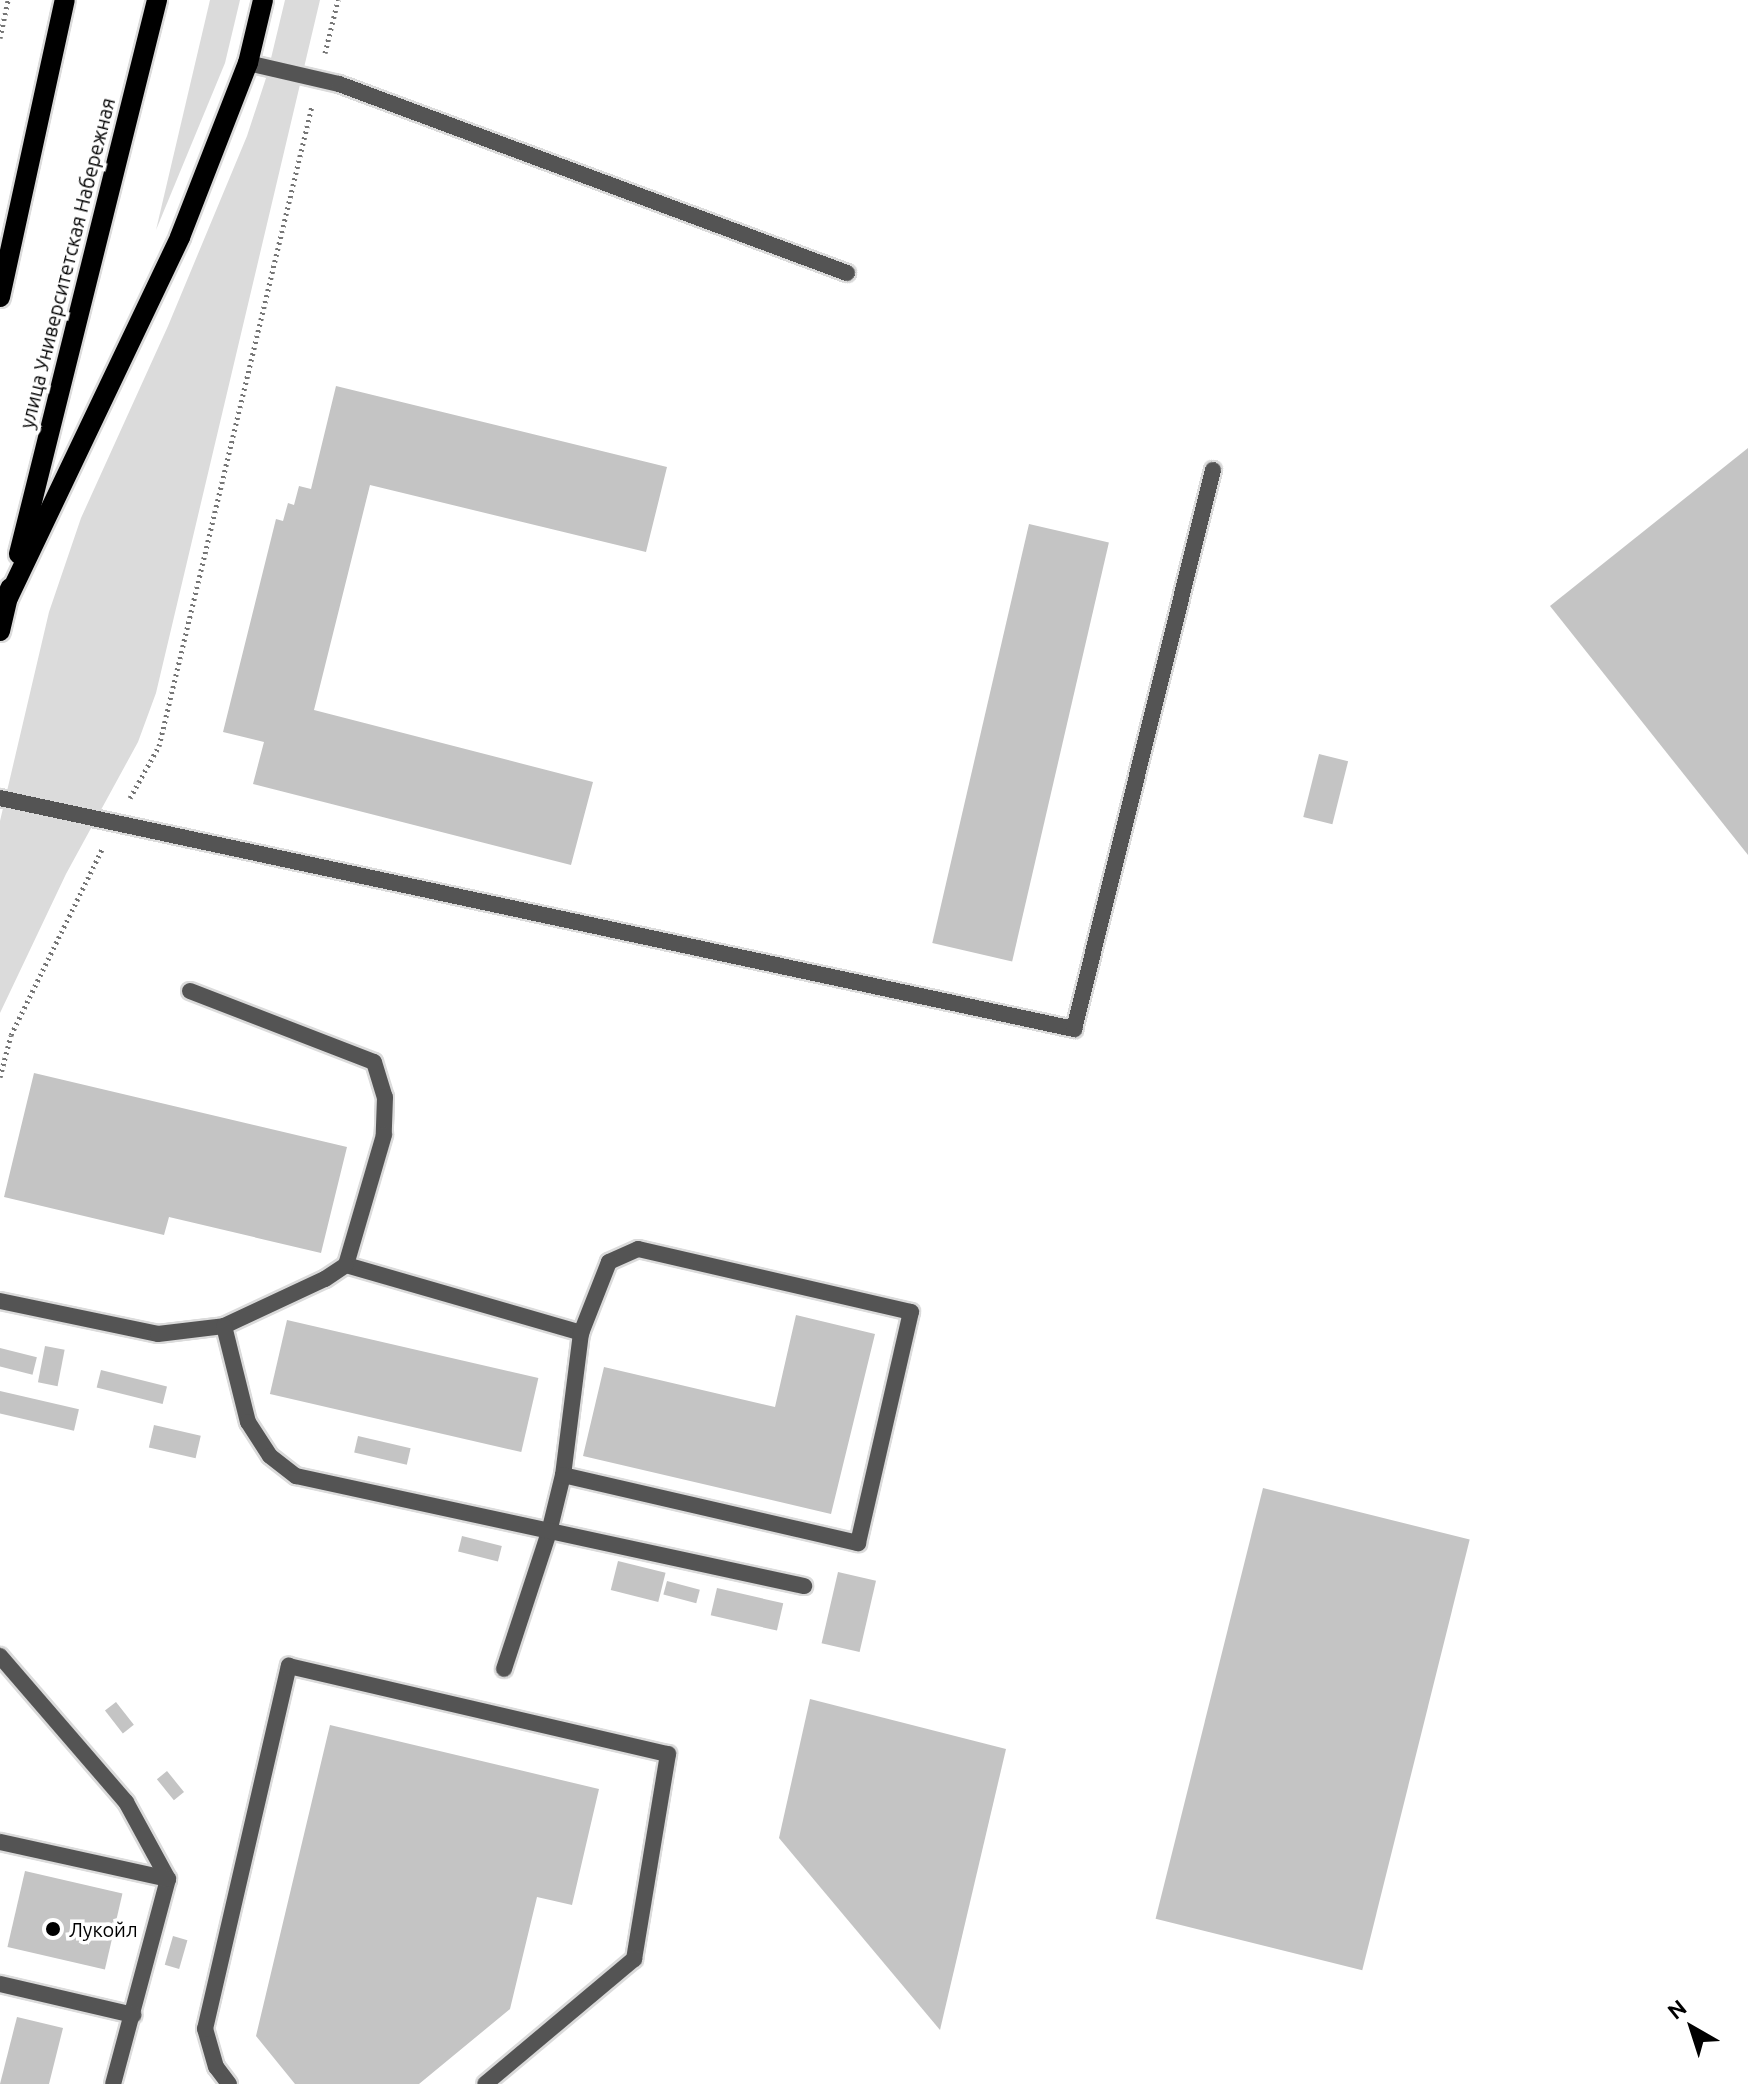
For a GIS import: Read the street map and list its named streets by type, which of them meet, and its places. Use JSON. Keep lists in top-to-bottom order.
{
  "streets": {
    "main road": ["улица Университетская Набережная"]
  },
  "places": ["Лукойл"],
  "north": "top left"
}
